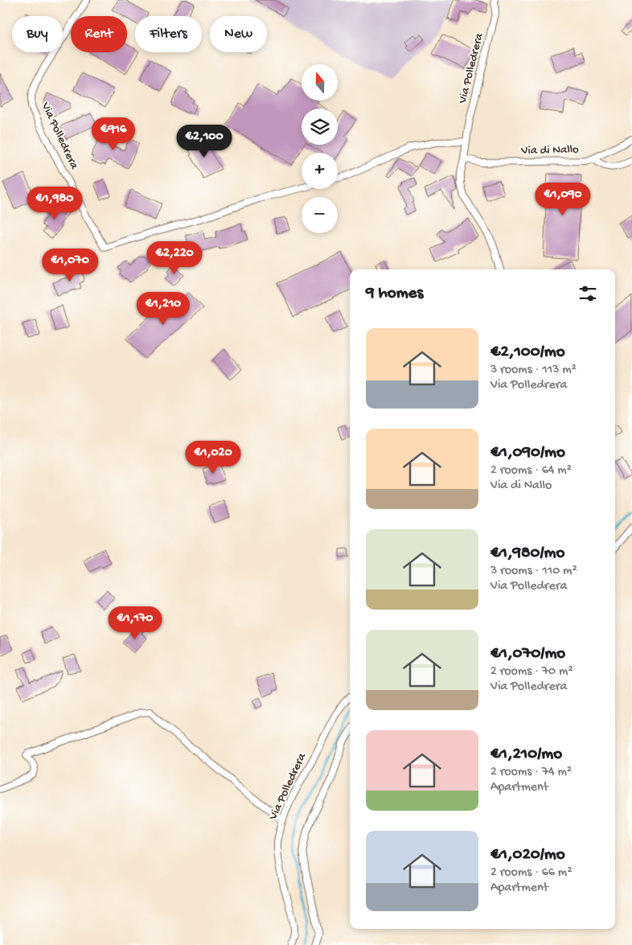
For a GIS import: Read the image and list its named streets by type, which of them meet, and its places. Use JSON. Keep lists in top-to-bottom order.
{
  "streets": {
    "street": ["Via Polledrera", "Via di Nallo"]
  },
  "crossings": [
    ["Via Polledrera", "Via di Nallo"]
  ],
  "north": "top",
  "page": {
    "chip": [
      "Buy",
      "Rent",
      "Filters",
      "New"
    ],
    "map_buttons": ["+", "−"],
    "price": [
      "€916",
      "€2,100",
      "€1,090",
      "€1,980",
      "€2,220",
      "€1,070",
      "€1,210",
      "€1,020",
      "€1,170"
    ],
    "heading": "9 homes",
    "list": [
      {
        "name": "€2,100/mo",
        "note": "3 rooms · 113 m² · Via Polledrera"
      },
      {
        "name": "€1,090/mo",
        "note": "2 rooms · 64 m² · Via di Nallo"
      },
      {
        "name": "€1,980/mo",
        "note": "3 rooms · 110 m² · Via Polledrera"
      },
      {
        "name": "€1,070/mo",
        "note": "2 rooms · 70 m² · Via Polledrera"
      },
      {
        "name": "€1,210/mo",
        "note": "2 rooms · 74 m² · Apartment"
      },
      {
        "name": "€1,020/mo",
        "note": "2 rooms · 66 m² · Apartment"
      }
    ]
  }
}
